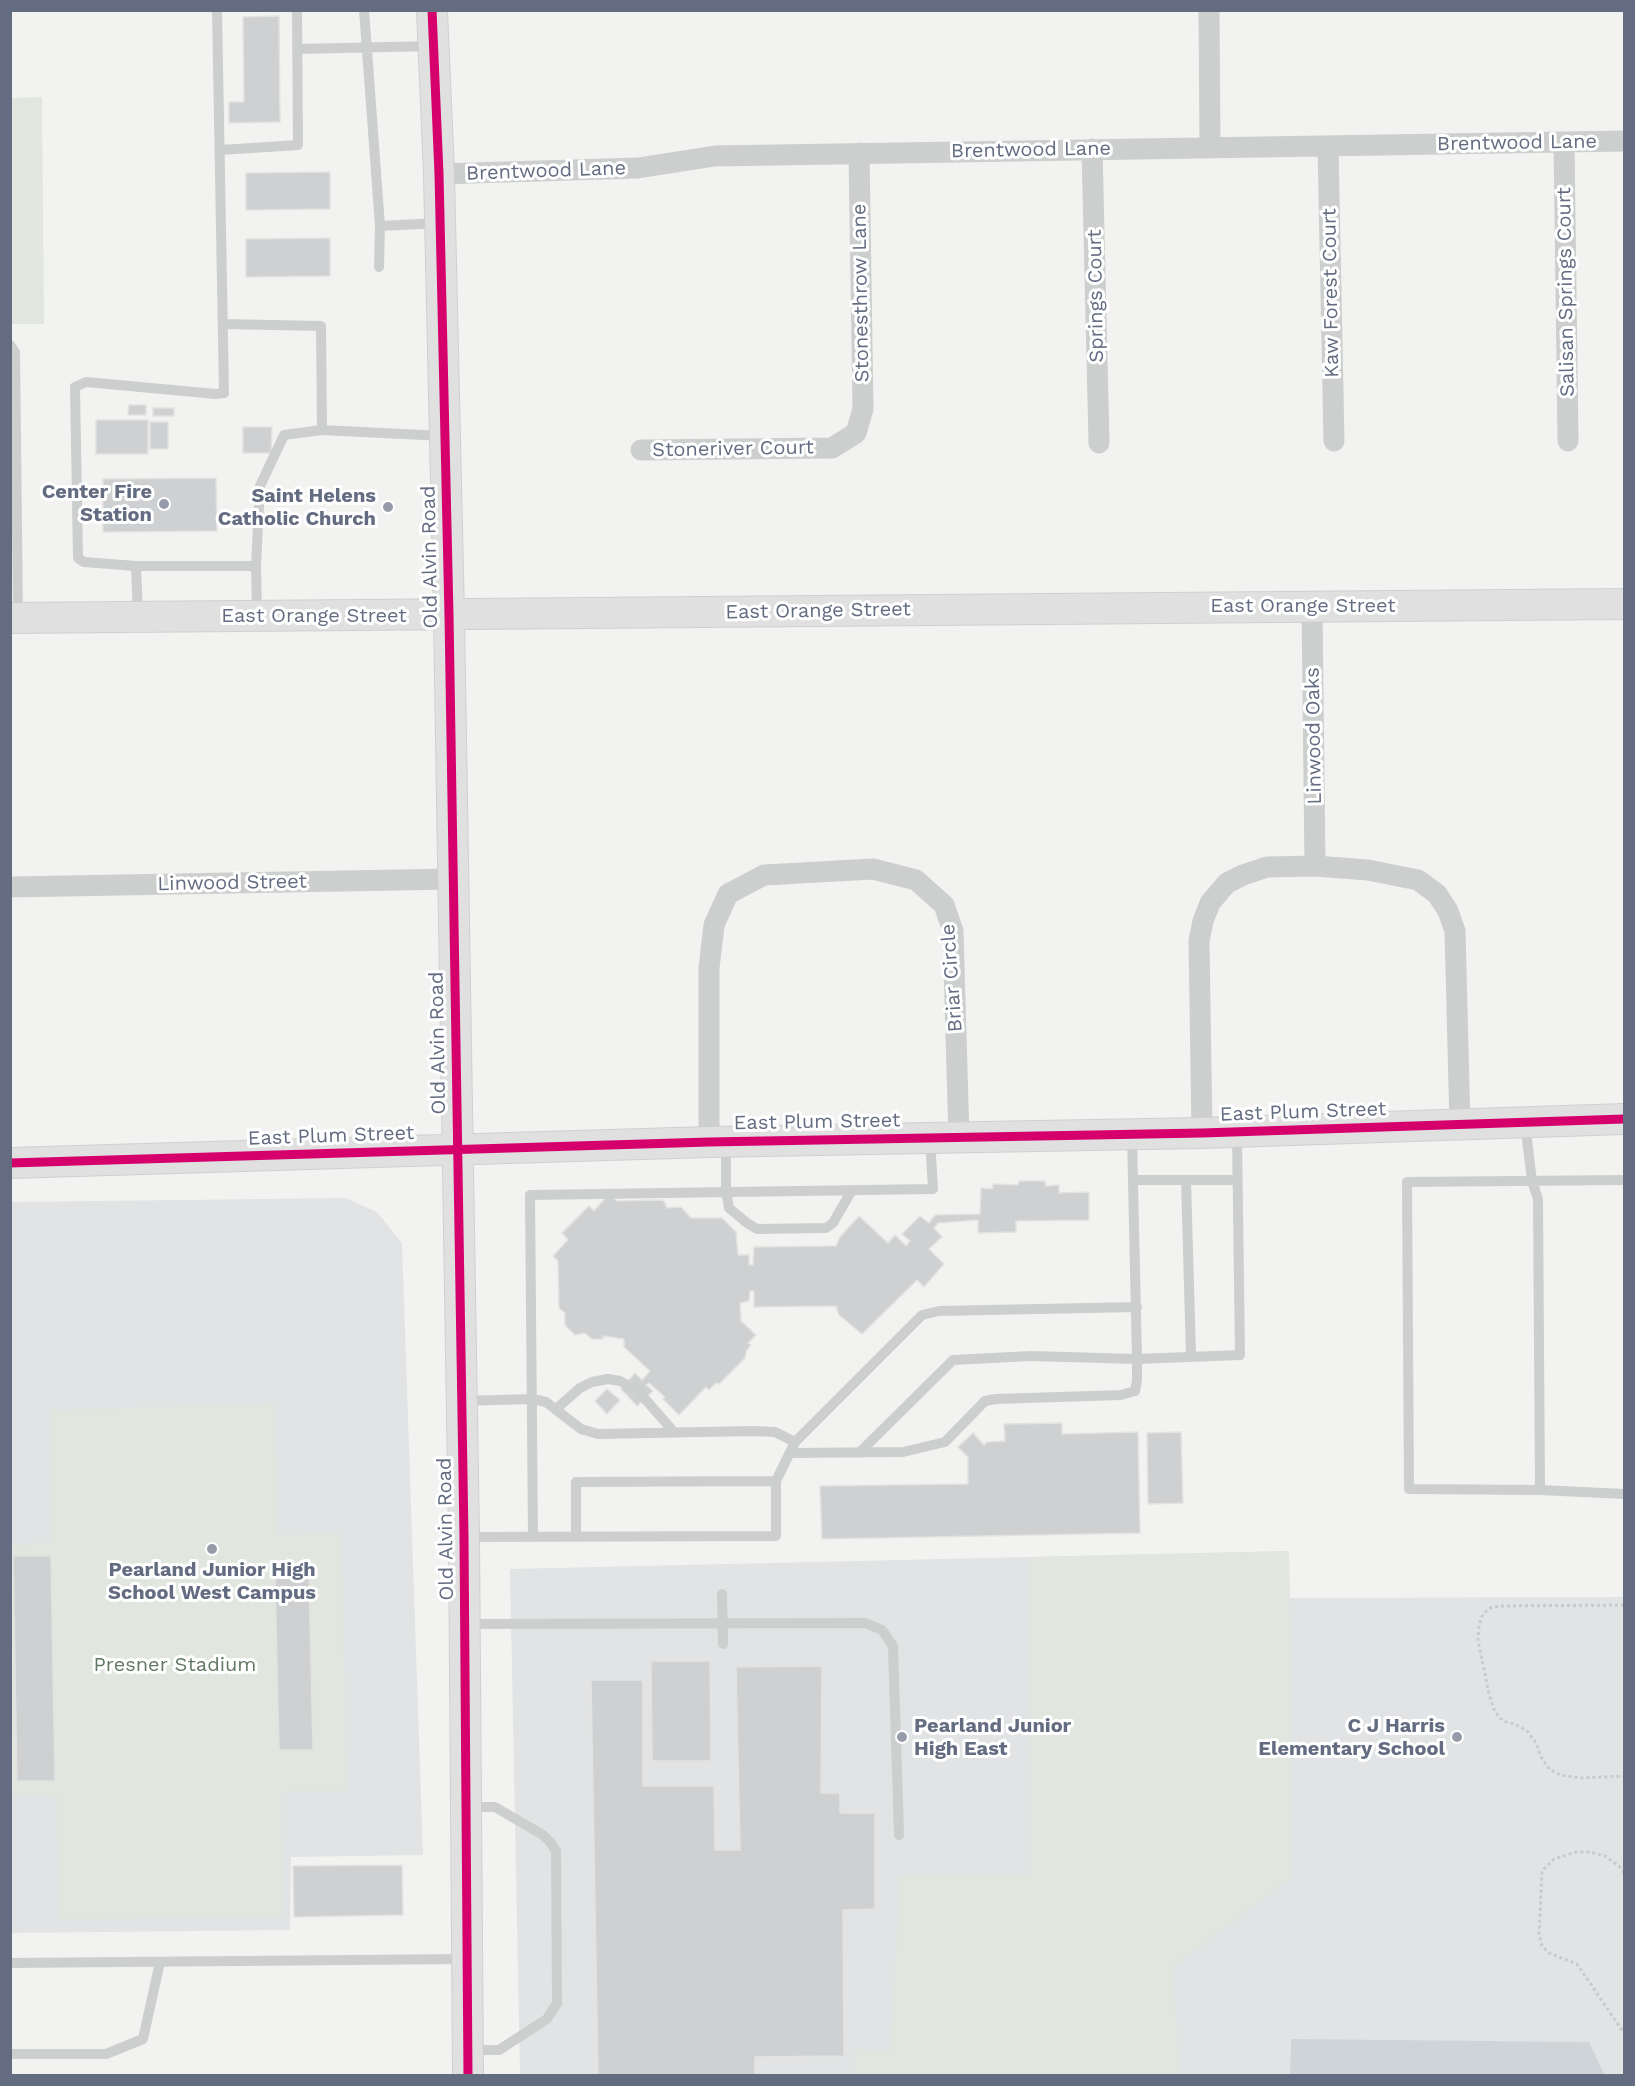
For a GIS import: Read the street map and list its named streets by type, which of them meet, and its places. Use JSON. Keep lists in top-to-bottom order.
{
  "streets": {
    "street": [
      "Brentwood Lane",
      "Salisan Springs Court",
      "Stonesthrow Lane",
      "Kaw Forest Court",
      "Springs Court",
      "Stoneriver Court",
      "Old Alvin Road",
      "East Orange Street",
      "Linwood Oaks",
      "Linwood Street",
      "Briar Circle",
      "East Plum Street"
    ]
  },
  "crossings": [
    ["Brentwood Lane", "Salisan Springs Court"],
    ["Brentwood Lane", "Stonesthrow Lane"],
    ["Brentwood Lane", "Kaw Forest Court"],
    ["Brentwood Lane", "Springs Court"],
    ["Brentwood Lane", "Old Alvin Road"],
    ["Stonesthrow Lane", "Stoneriver Court"],
    ["Old Alvin Road", "East Orange Street"],
    ["Old Alvin Road", "Linwood Street"],
    ["Old Alvin Road", "East Plum Street"],
    ["East Orange Street", "Linwood Oaks"],
    ["Briar Circle", "East Plum Street"]
  ],
  "parks": ["Presner Stadium"],
  "places": [
    "Center Fire Station",
    "Saint Helens Catholic Church",
    "Pearland Junior High School West Campus",
    "Pearland Junior High East",
    "C J Harris Elementary School"
  ]
}
